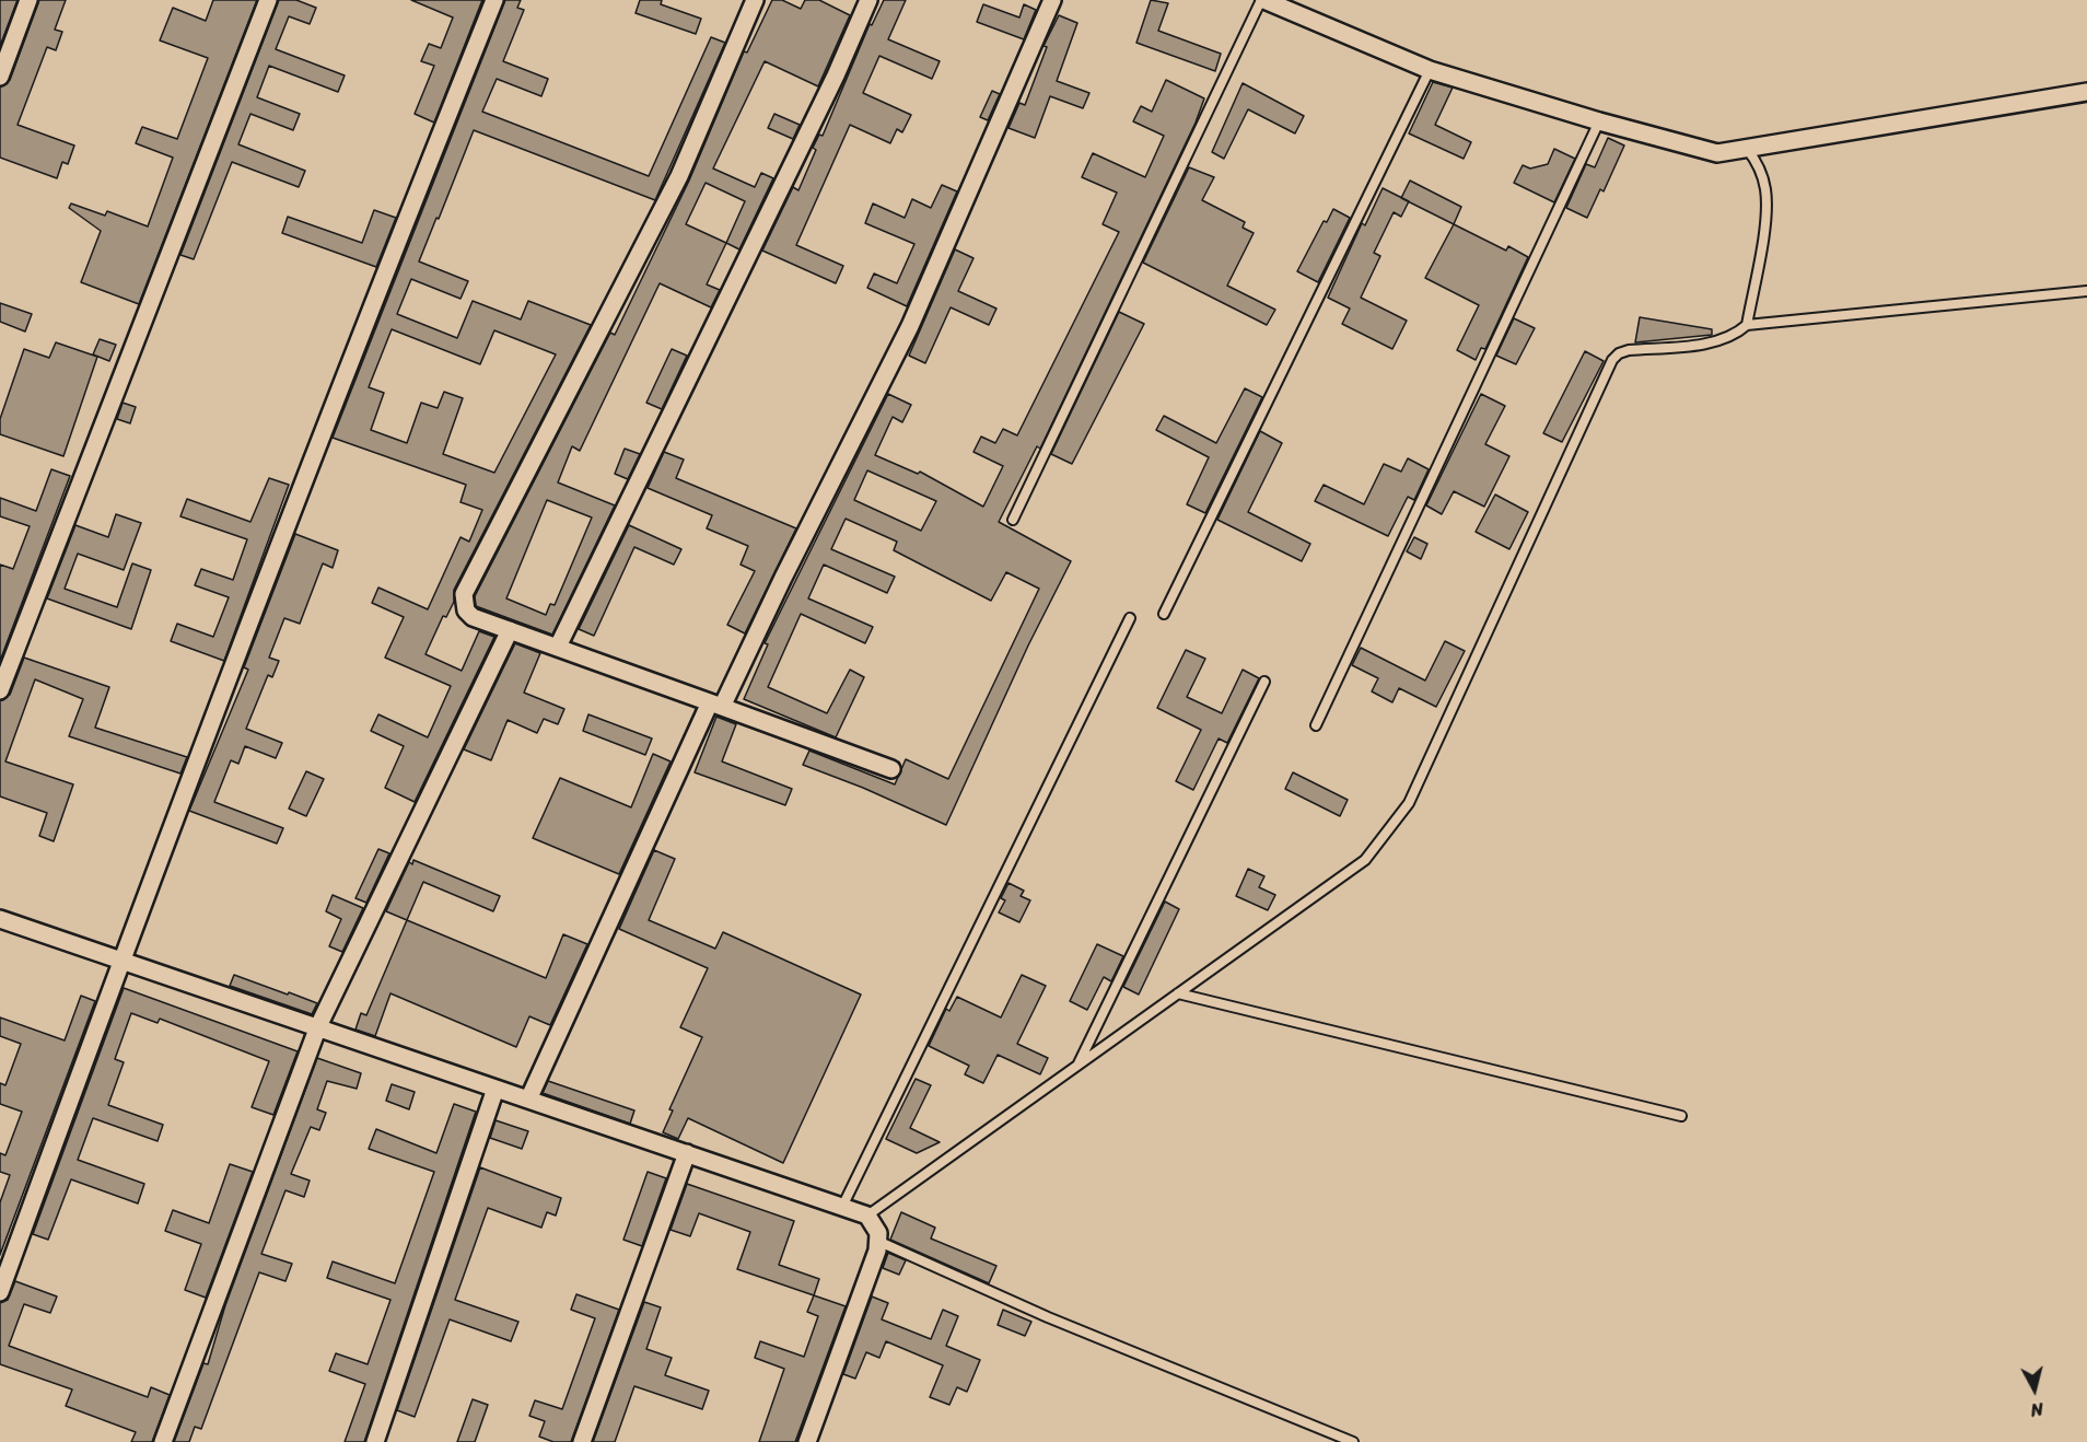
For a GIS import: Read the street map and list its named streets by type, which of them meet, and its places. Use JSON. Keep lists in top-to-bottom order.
{
  "north": "bottom"
}
